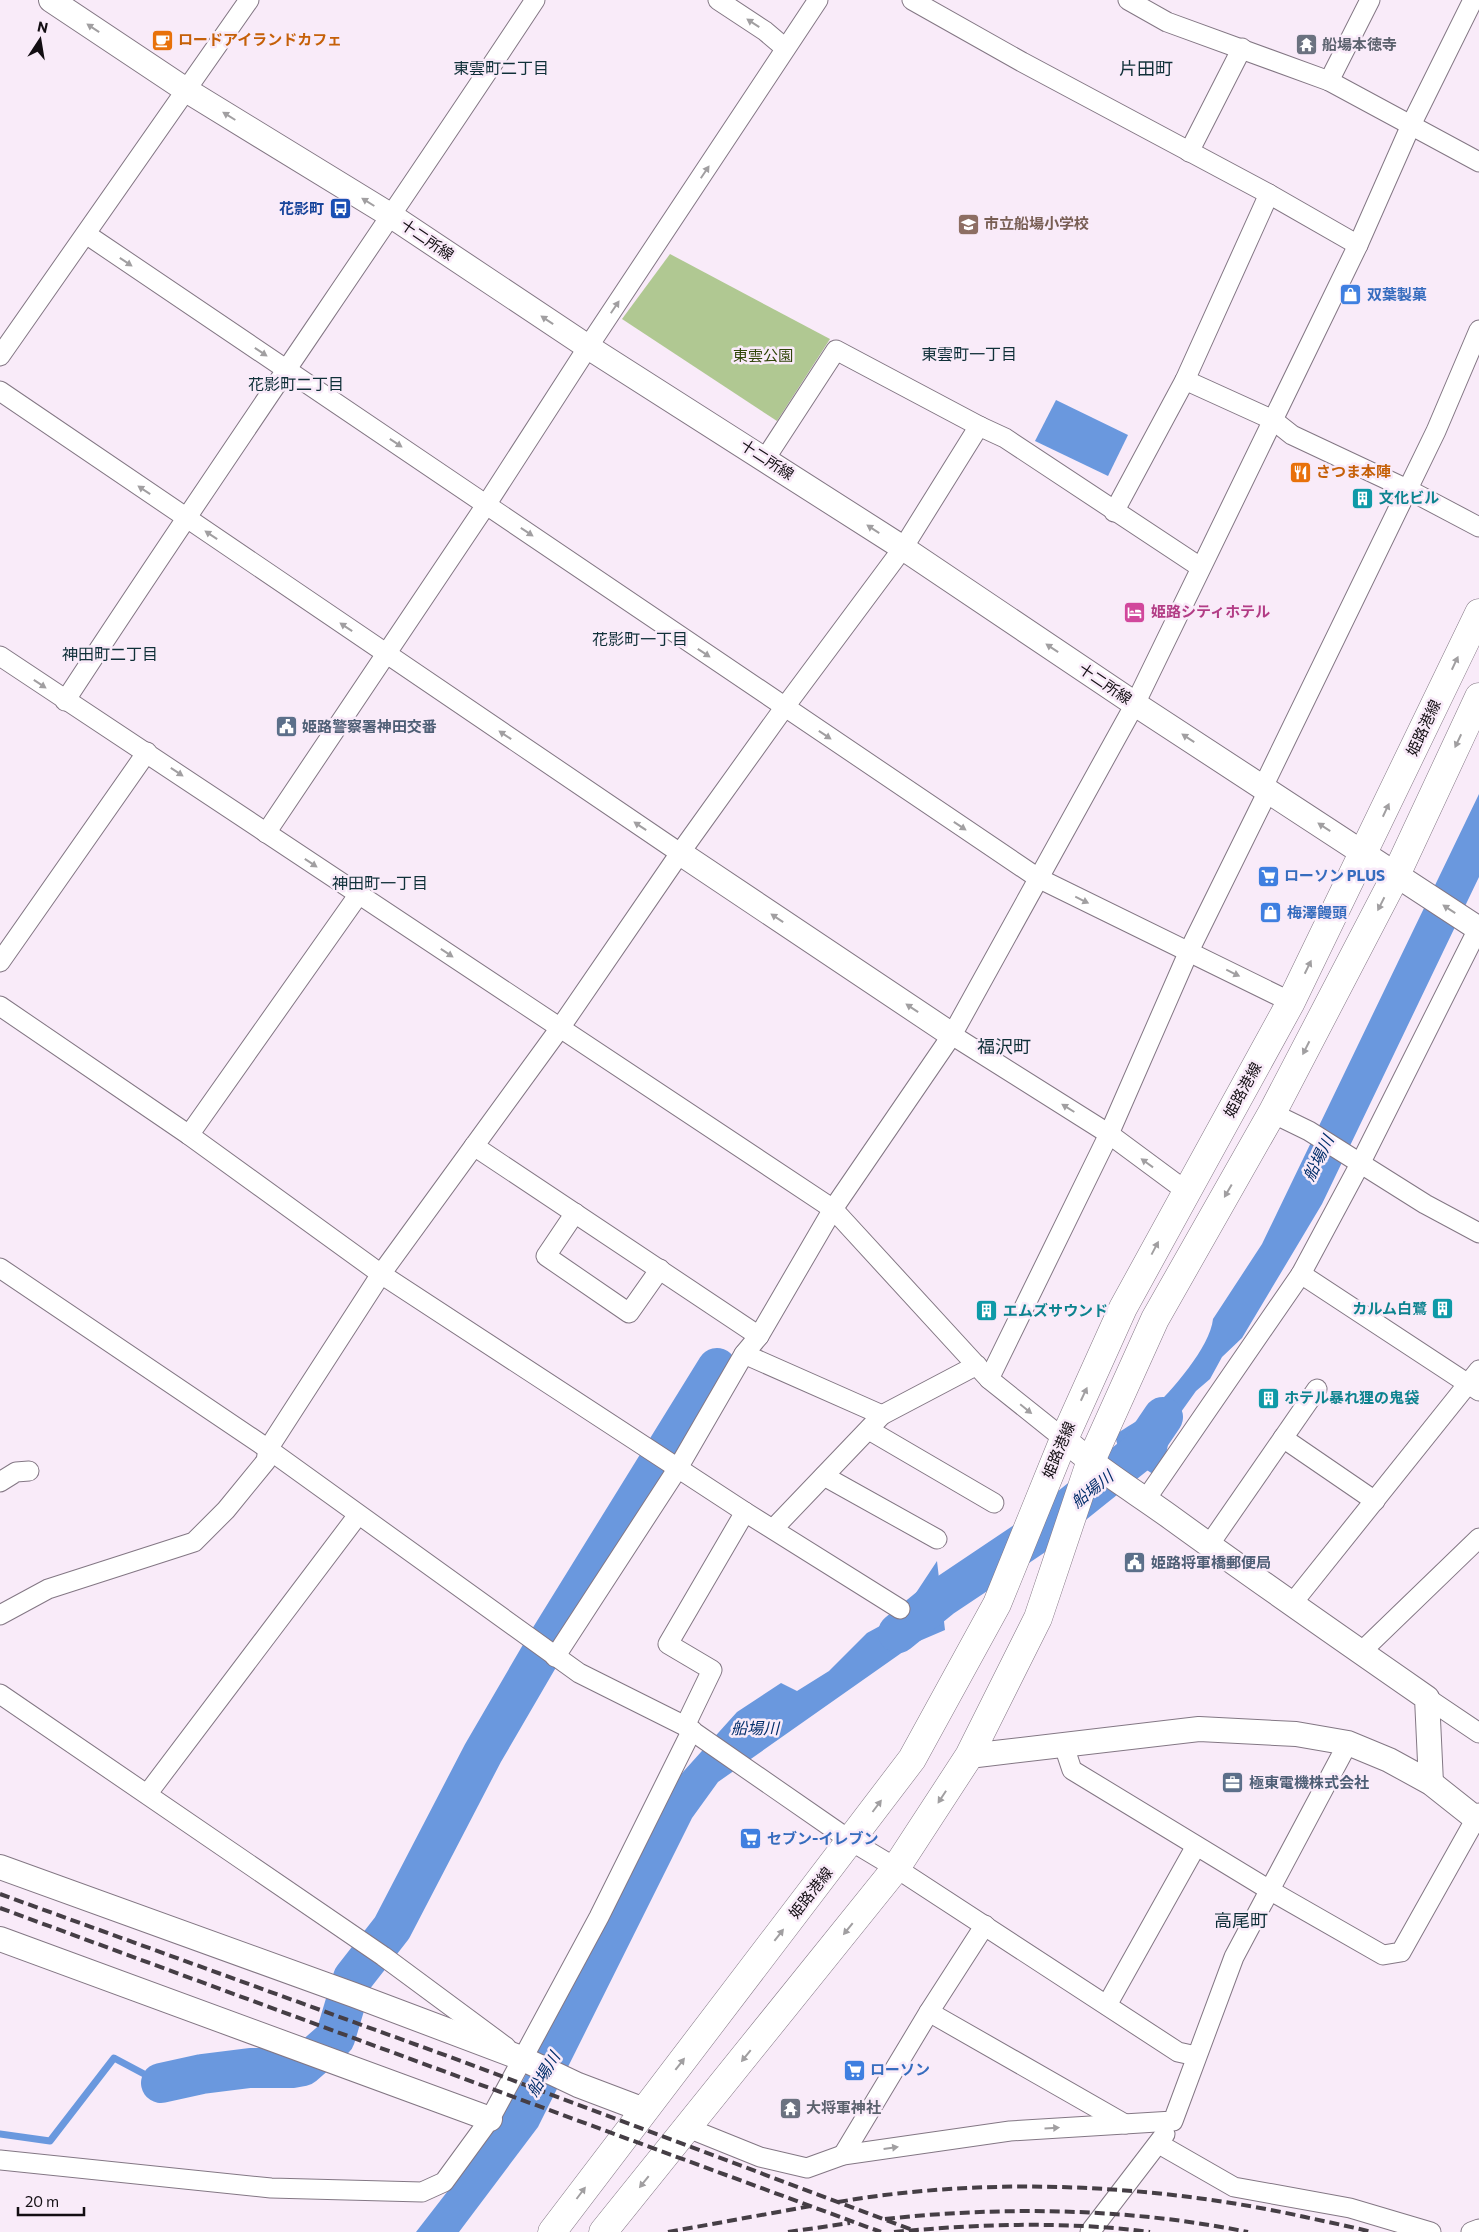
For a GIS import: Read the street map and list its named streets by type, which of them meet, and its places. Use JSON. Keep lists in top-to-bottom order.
{
  "streets": {
    "main road": ["姫路港線"],
    "street": ["十二所線"]
  },
  "crossings": [
    ["十二所線", "姫路港線"]
  ],
  "districts": [
    "東雲町二丁目",
    "片田町",
    "東雲町一丁目",
    "花影町二丁目",
    "花影町一丁目",
    "神田町二丁目",
    "神田町一丁目",
    "福沢町",
    "高尾町"
  ],
  "water": ["船場川"],
  "parks": ["東雲公園"],
  "places": {
    "cafe": ["ロードアイランドカフェ"],
    "temple": ["船場本徳寺", "大将軍神社"],
    "bus stop": ["花影町"],
    "school or university": ["市立船場小学校"],
    "shop": ["双葉製菓", "梅澤饅頭"],
    "restaurant": ["さつま本陣"],
    "building": [
      "文化ビル",
      "カルム白鷺",
      "エムズサウンド",
      "ホテル暴れ狸の鬼袋"
    ],
    "hotel": ["姫路シティホテル"],
    "public building": ["姫路警察署神田交番", "姫路将軍橋郵便局"],
    "supermarket": ["ローソン PLUS", "セブン-イレブン", "ローソン"],
    "office": ["極東電機株式会社"]
  },
  "scale_bar": "20 m",
  "north": "top"
}
